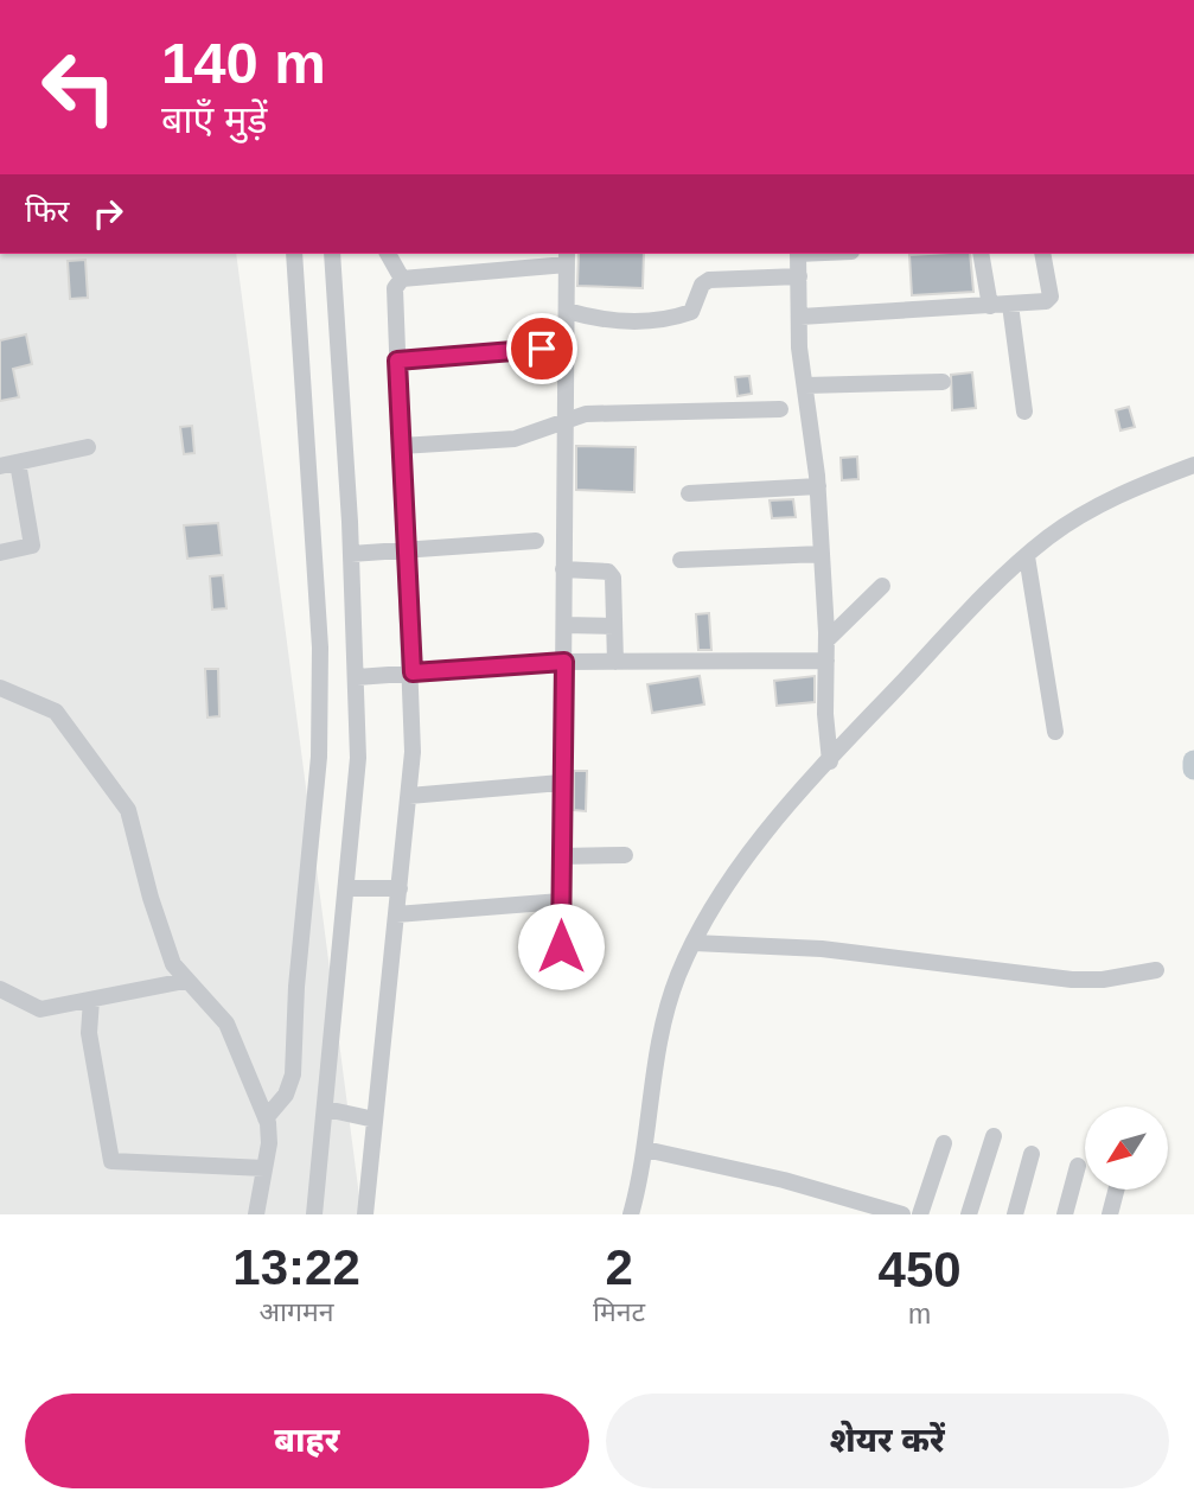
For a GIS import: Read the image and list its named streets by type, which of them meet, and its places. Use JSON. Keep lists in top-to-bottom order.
{
  "north": "bottom left",
  "page": {
    "turn": ["140 m", "बाएँ मुड़ें"],
    "then": "फिर",
    "eta": [
      "13:22",
      "आगमन",
      "2",
      "मिनट",
      "450",
      "m"
    ],
    "buttons": ["बाहर", "शेयर करें"]
  }
}
